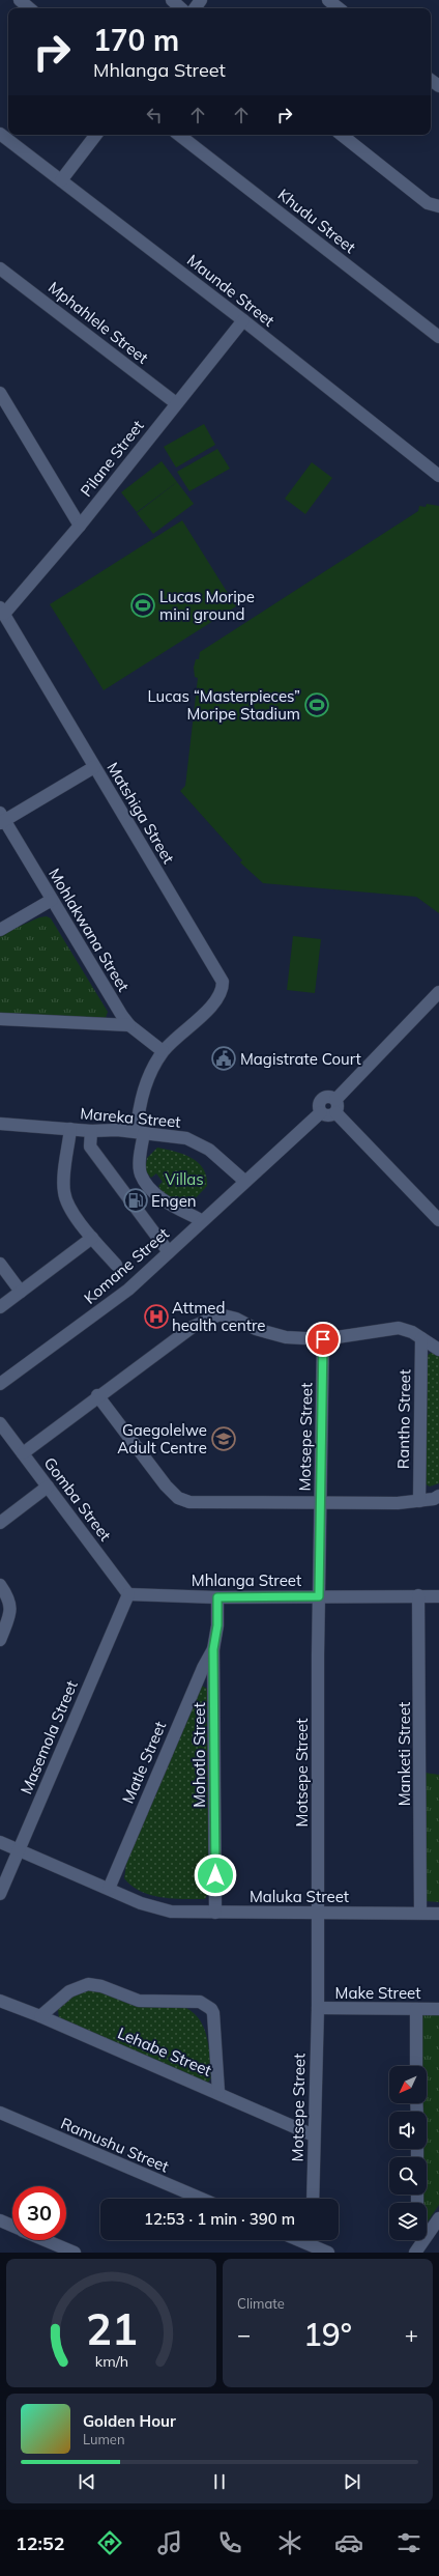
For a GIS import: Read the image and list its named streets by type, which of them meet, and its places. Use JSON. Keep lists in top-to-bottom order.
{
  "streets": {
    "street": [
      "Khudu Street",
      "Maunde Street",
      "Mphahlele Street",
      "Pilane Street",
      "Matshiga Street",
      "Mohlakwana Street",
      "Mareka Street",
      "Komane Street",
      "Rantho Street",
      "Motsepe Street",
      "Gomba Street",
      "Mhlanga Street",
      "Masemola Street",
      "Manketi Street",
      "Mohotlo Street",
      "Matle Street",
      "Maluka Street",
      "Make Street",
      "Lehabe Street",
      "Ramushu Street"
    ]
  },
  "crossings": [
    ["Maunde Street", "Pilane Street"],
    ["Mphahlele Street", "Pilane Street"],
    ["Pilane Street", "Matshiga Street"],
    ["Matshiga Street", "Mohlakwana Street"],
    ["Matshiga Street", "Mareka Street"],
    ["Matshiga Street", "Komane Street"],
    ["Mareka Street", "Komane Street"],
    ["Motsepe Street", "Mhlanga Street"],
    ["Motsepe Street", "Maluka Street"],
    ["Motsepe Street", "Make Street"],
    ["Motsepe Street", "Lehabe Street"],
    ["Gomba Street", "Mhlanga Street"],
    ["Gomba Street", "Masemola Street"],
    ["Mhlanga Street", "Masemola Street"],
    ["Mhlanga Street", "Manketi Street"],
    ["Mhlanga Street", "Mohotlo Street"],
    ["Masemola Street", "Maluka Street"],
    ["Manketi Street", "Maluka Street"],
    ["Mohotlo Street", "Matle Street"],
    ["Mohotlo Street", "Maluka Street"],
    ["Matle Street", "Maluka Street"]
  ],
  "parks": ["Villas"],
  "places": {
    "sports": ["Lucas Moripe mini ground", "Lucas “Masterpieces” Moripe Stadium"],
    "public building": ["Magistrate Court"],
    "fuel station": ["Engen"],
    "hospital": ["Attmed health centre"],
    "school or university": ["Gaegolelwe Adult Centre"]
  },
  "north": "bottom left",
  "page": {
    "turn": ["170 m", "Mhlanga Street"],
    "limit": "30",
    "trip": "12:53 · 1 min · 390 m",
    "tile": "Climate",
    "heat": ["−", "19°", "+"],
    "song": ["Golden Hour", "Lumen"],
    "tabs": "12:52",
    "gauge": ["21", "km/h"]
  }
}
